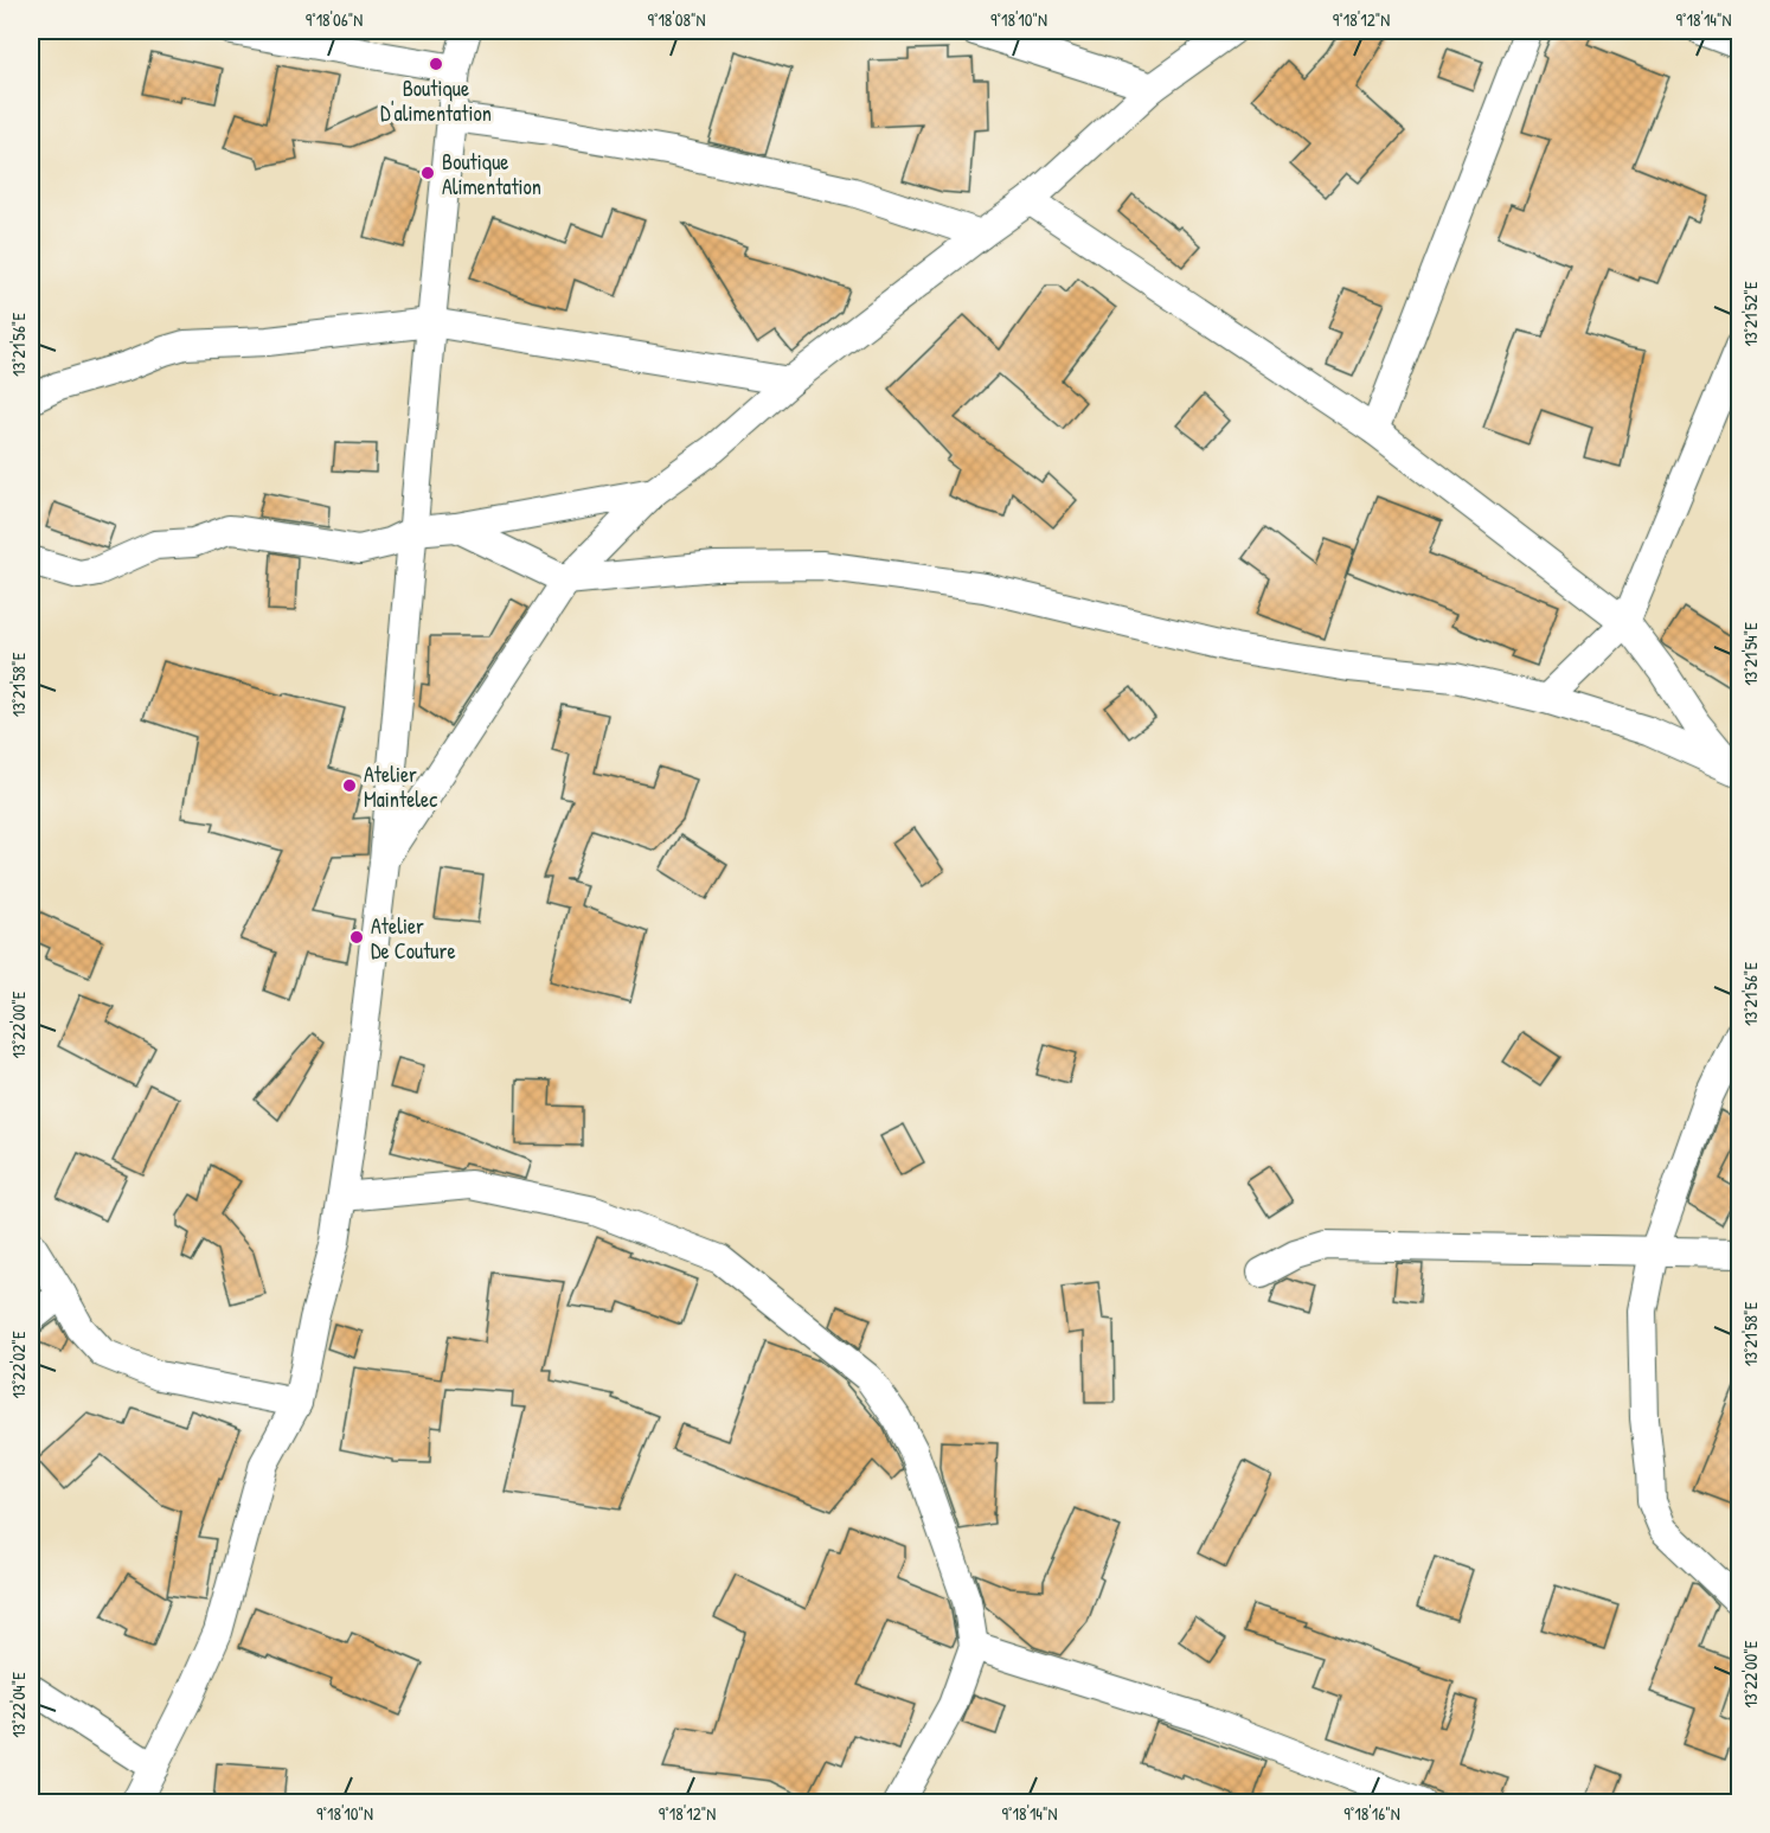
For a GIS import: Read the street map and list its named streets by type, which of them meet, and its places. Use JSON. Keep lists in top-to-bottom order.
{
  "places": [
    "Boutique D'alimentation",
    "Boutique Alimentation",
    "Atelier Maintelec",
    "Atelier De Couture"
  ],
  "coordinates": [
    "9°18'06\"N",
    "9°18'08\"N",
    "9°18'10\"N",
    "9°18'12\"N",
    "9°18'14\"N",
    "13°21'52\"E",
    "13°21'56\"E",
    "13°21'54\"E",
    "13°21'58\"E",
    "13°22'00\"E",
    "13°22'02\"E",
    "13°22'04\"E",
    "9°18'16\"N"
  ]
}
